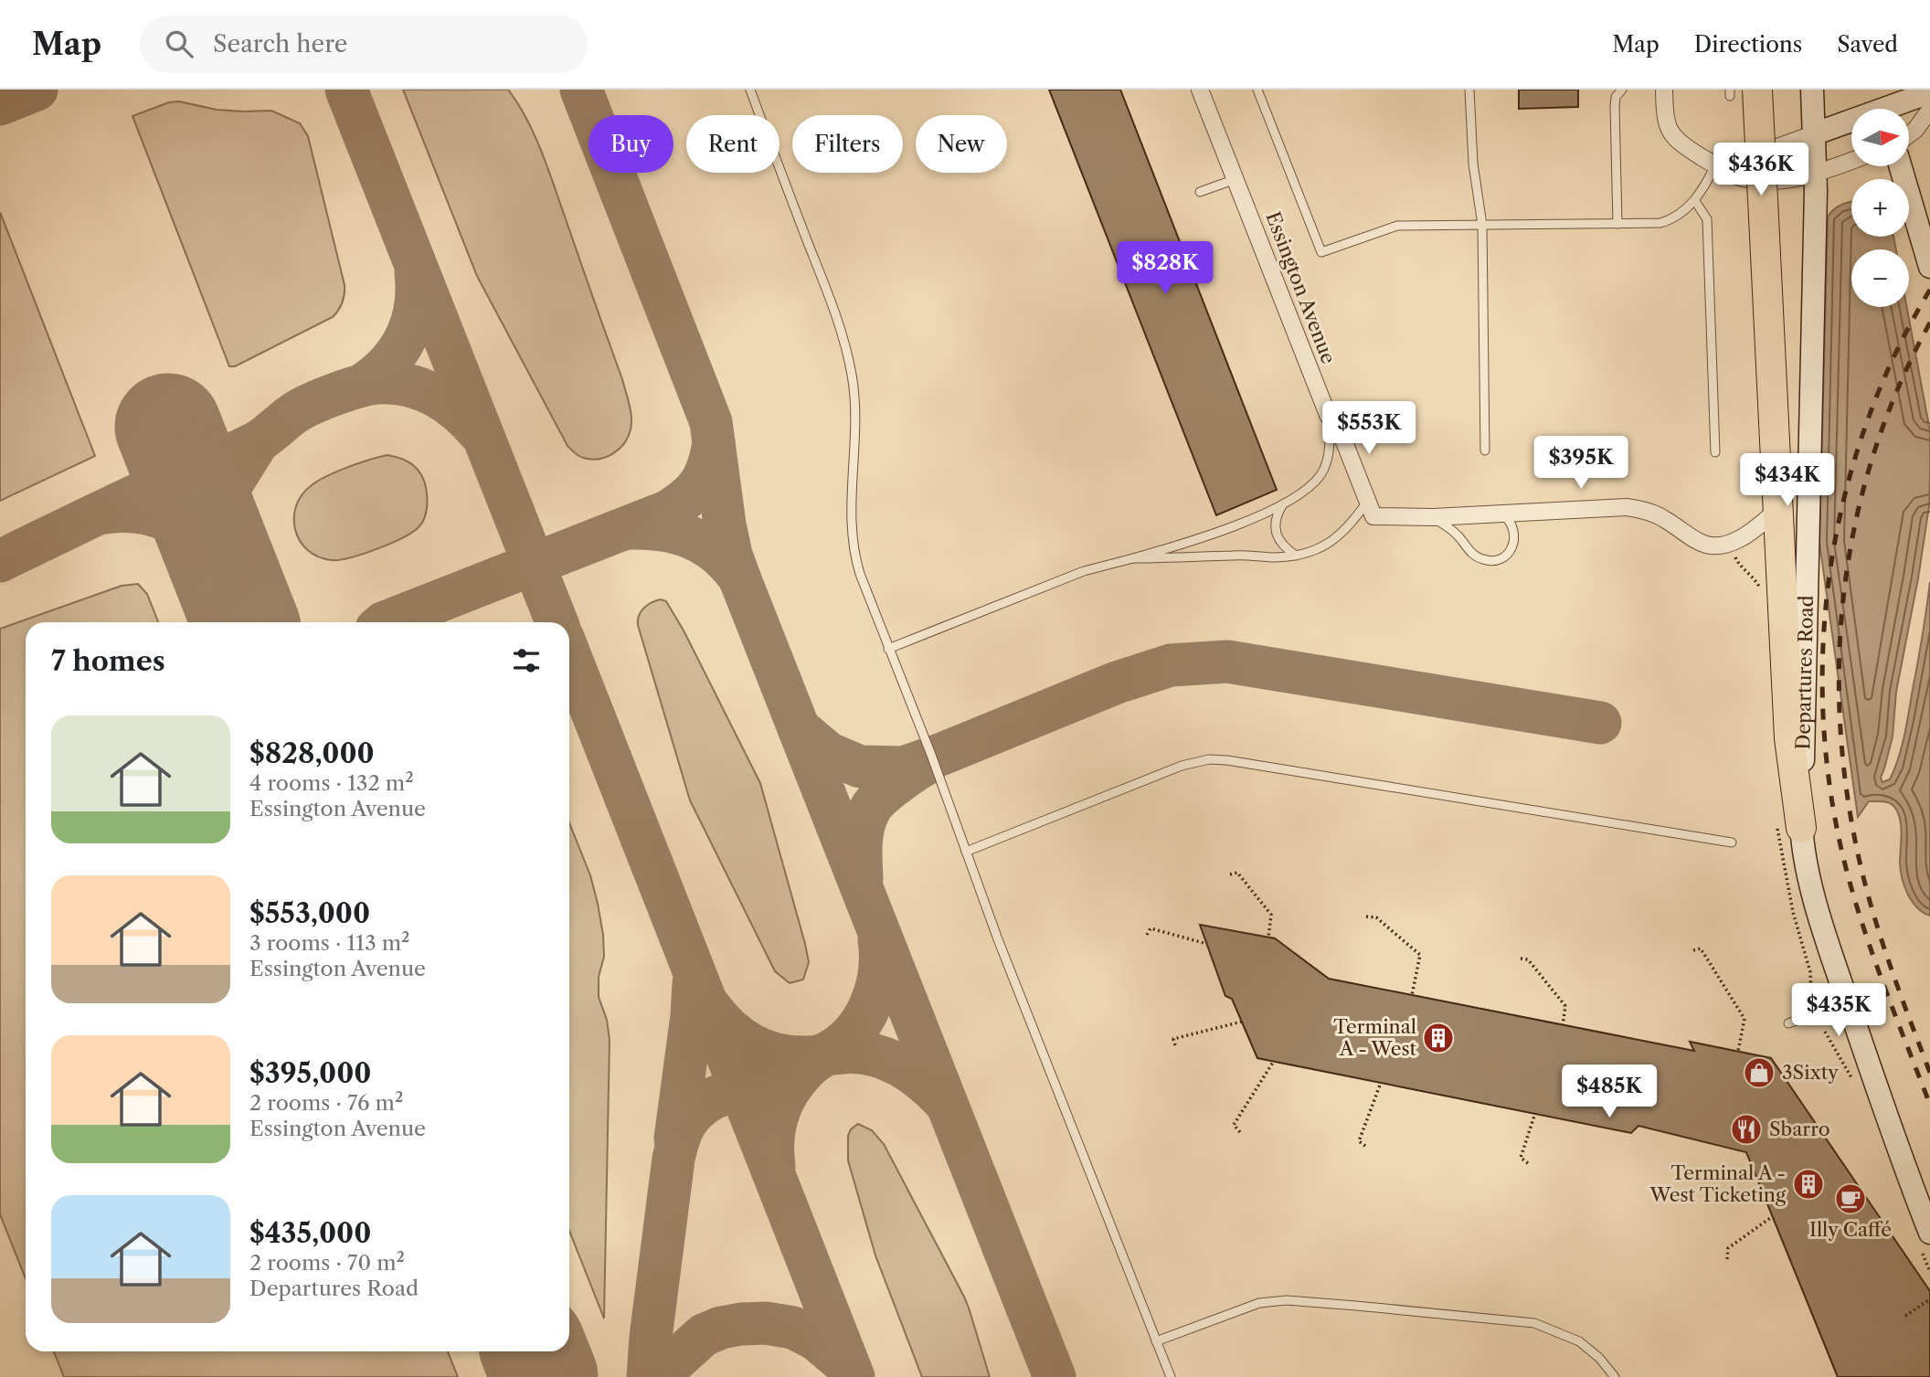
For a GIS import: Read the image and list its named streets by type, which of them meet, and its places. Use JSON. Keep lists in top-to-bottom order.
{
  "streets": {
    "street": ["Essington Avenue", "Departures Road"]
  },
  "places": {
    "building": ["Terminal A - West", "Terminal A - West Ticketing"],
    "shop": ["3Sixty"],
    "restaurant": ["Sbarro"],
    "cafe": ["Illy Caffé"]
  },
  "north": "right",
  "page": {
    "header": "Map",
    "search": "Search here",
    "nav": ["Map", "Directions", "Saved"],
    "map_buttons": ["+", "−"],
    "chip": [
      "Buy",
      "Rent",
      "Filters",
      "New"
    ],
    "price": [
      "$436K",
      "$828K",
      "$553K",
      "$395K",
      "$434K",
      "$435K",
      "$485K"
    ],
    "heading": "7 homes",
    "list": [
      {
        "name": "$828,000",
        "note": "4 rooms · 132 m² · Essington Avenue"
      },
      {
        "name": "$553,000",
        "note": "3 rooms · 113 m² · Essington Avenue"
      },
      {
        "name": "$395,000",
        "note": "2 rooms · 76 m² · Essington Avenue"
      },
      {
        "name": "$435,000",
        "note": "2 rooms · 70 m² · Departures Road"
      }
    ]
  }
}
